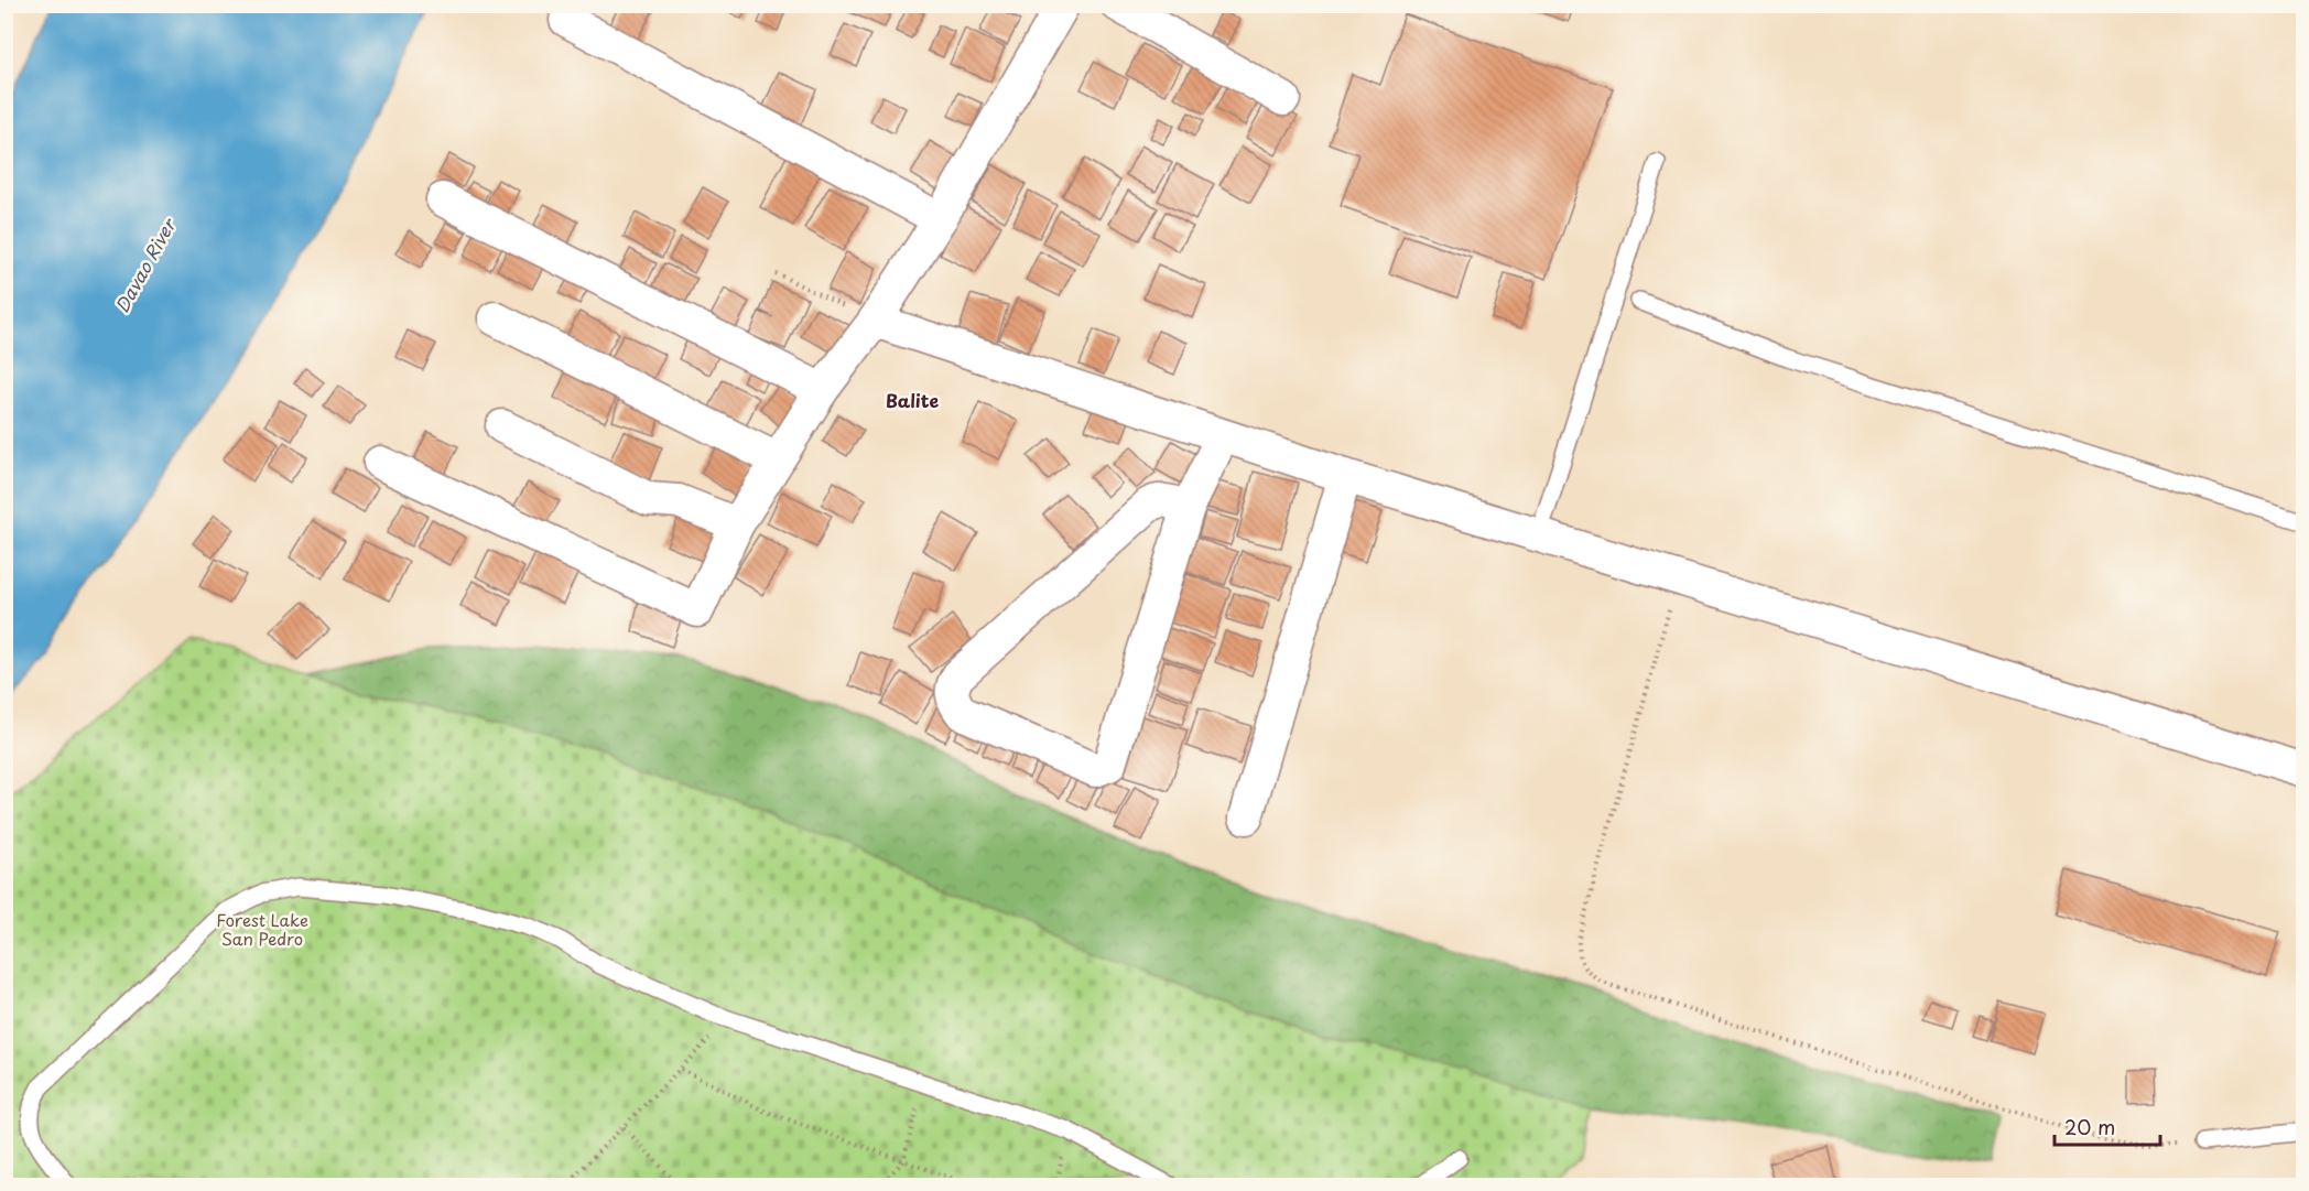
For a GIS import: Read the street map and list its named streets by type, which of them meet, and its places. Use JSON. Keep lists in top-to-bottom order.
{
  "districts": ["Balite"],
  "water": ["Davao River"],
  "parks": ["Forest Lake San Pedro"],
  "scale_bar": "20 m"
}
